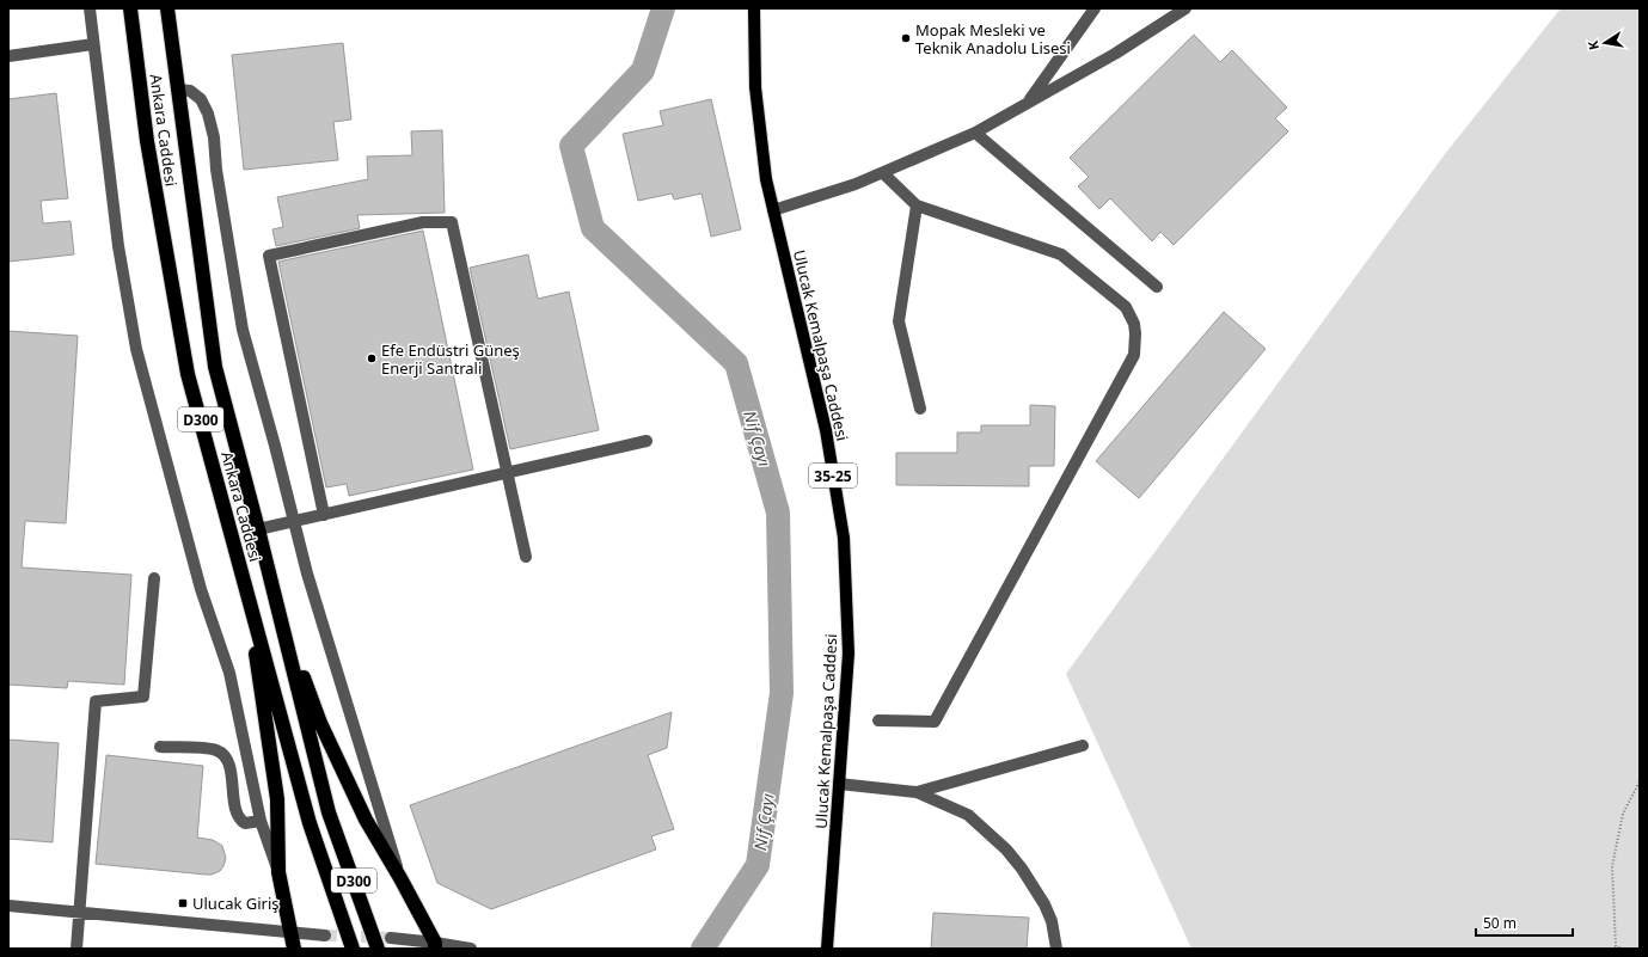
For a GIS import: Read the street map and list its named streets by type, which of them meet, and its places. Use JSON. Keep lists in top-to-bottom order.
{
  "streets": {
    "highway": ["Ankara Caddesi", "D300"],
    "main road": ["Ulucak Kemalpaşa Caddesi", "35-25"]
  },
  "water": ["Nif Çayı"],
  "places": {
    "other": ["Mopak Mesleki ve Teknik Anadolu Lisesi", "Efe Endüstri Güneş Enerji Santrali"],
    "transit": ["Ulucak Giriş"]
  },
  "scale_bar": "50 m",
  "north": "left"
}
